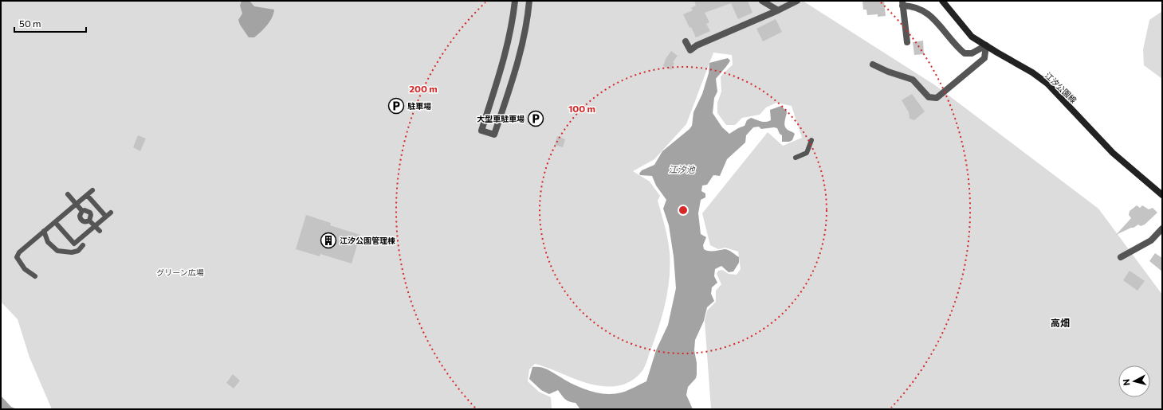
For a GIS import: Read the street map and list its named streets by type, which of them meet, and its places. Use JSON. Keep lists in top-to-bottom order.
{
  "streets": {
    "main road": ["江汐公園線"]
  },
  "districts": ["高畑"],
  "water": ["江汐池"],
  "parks": ["グリーン広場"],
  "places": {
    "parking": ["駐車場", "大型車駐車場"],
    "building": ["江汐公園管理棟"]
  },
  "scale_bar": "50 m",
  "north": "left",
  "rings": ["200 m", "100 m"]
}
